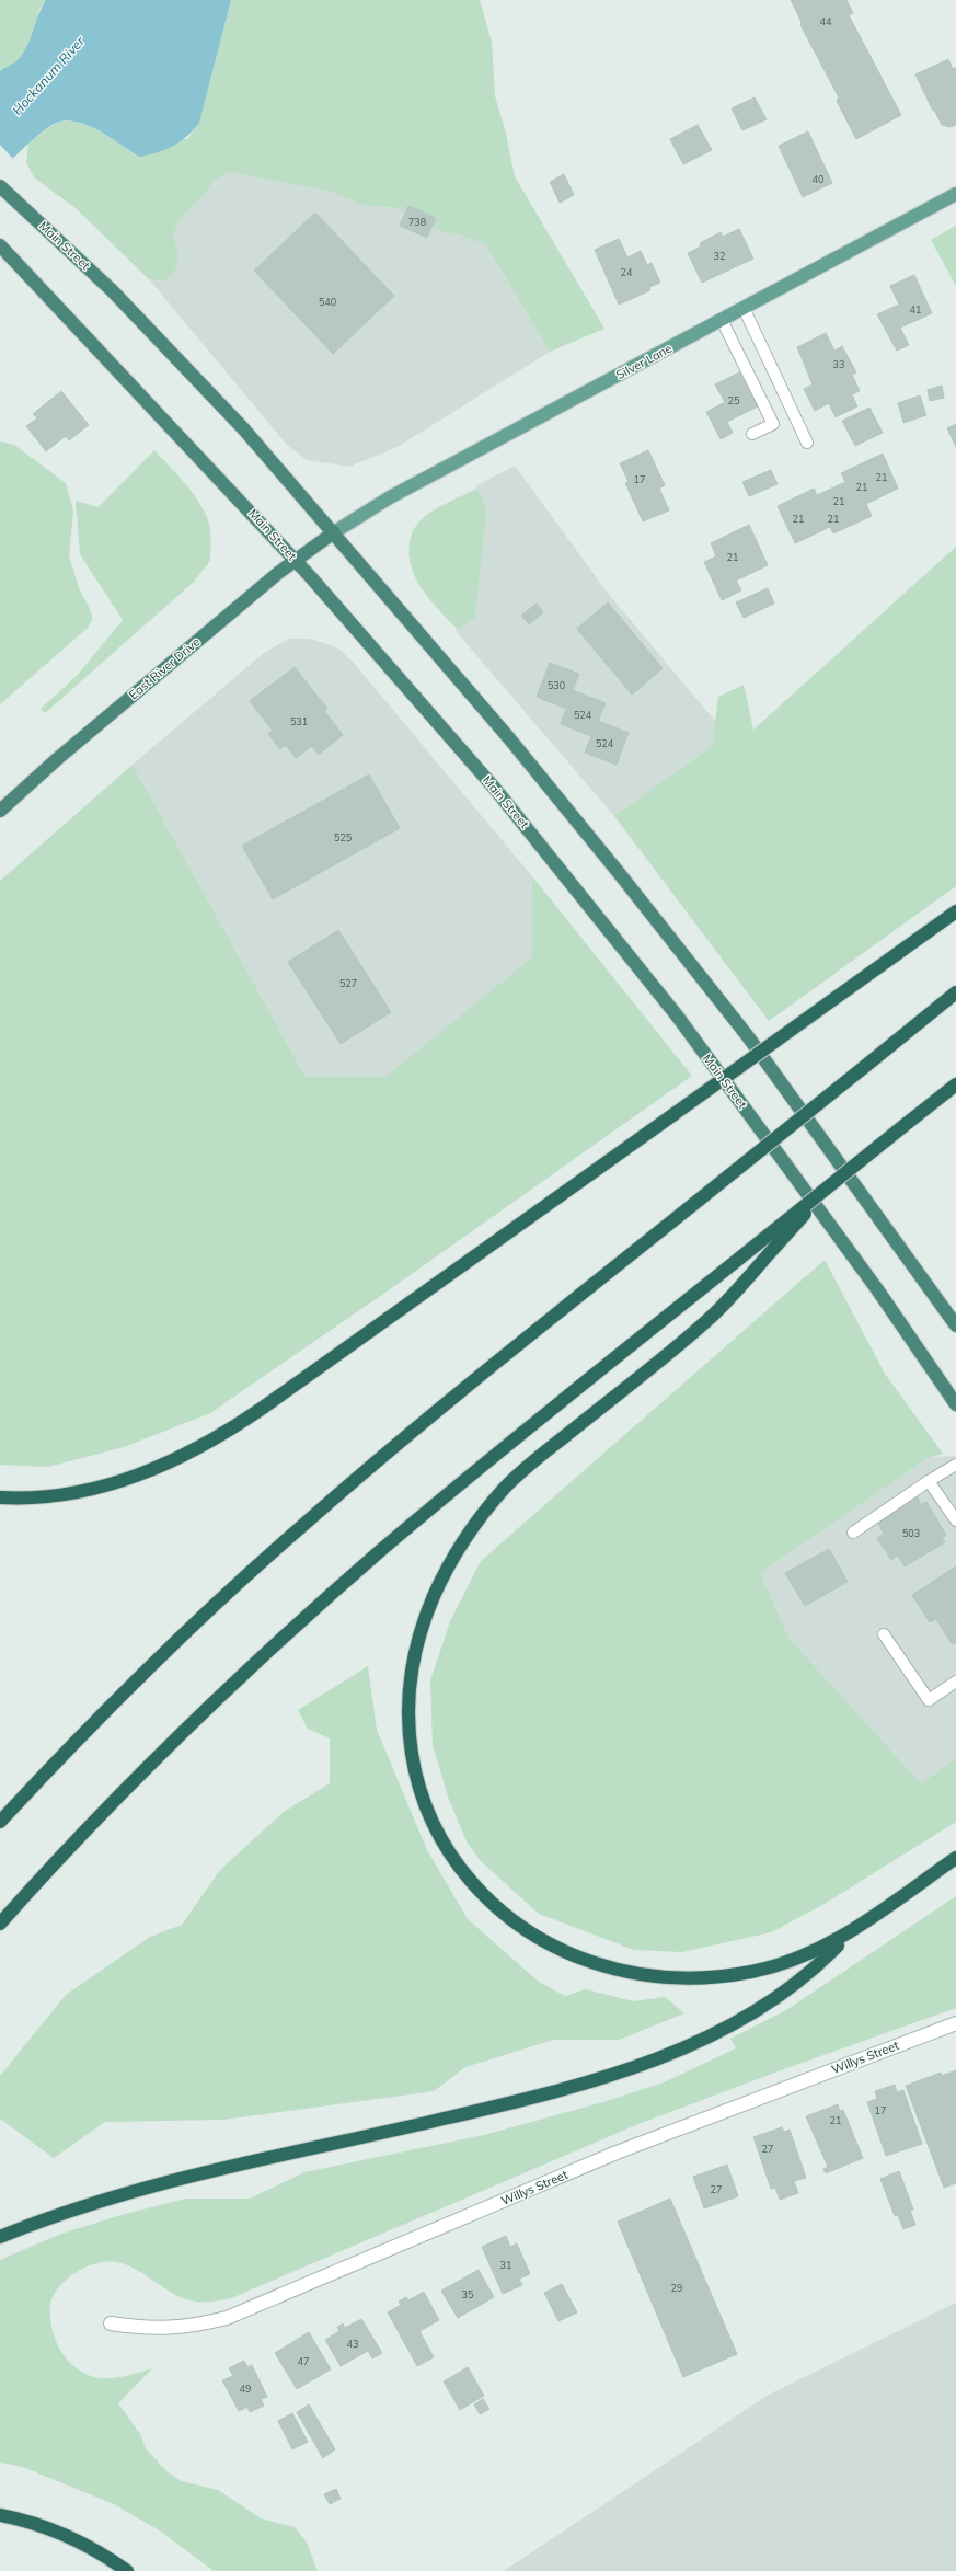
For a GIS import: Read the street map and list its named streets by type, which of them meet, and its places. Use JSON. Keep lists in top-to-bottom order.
{
  "streets": {
    "highway": ["Main Street", "East River Drive"],
    "main road": ["Silver Lane"],
    "street": ["Willys Street"]
  },
  "crossings": [
    ["Main Street", "Silver Lane"],
    ["Main Street", "East River Drive"],
    ["Silver Lane", "East River Drive"]
  ],
  "water": ["Hockanum River"],
  "house_numbers": [
    "44",
    "40",
    "738",
    "32",
    "24",
    "540",
    "41",
    "33",
    "25",
    "21",
    "17",
    "21",
    "21",
    "21",
    "21",
    "21",
    "530",
    "524",
    "531",
    "524",
    "525",
    "527",
    "503",
    "17",
    "21",
    "27",
    "27",
    "31",
    "29",
    "35",
    "43",
    "47",
    "49"
  ]
}
